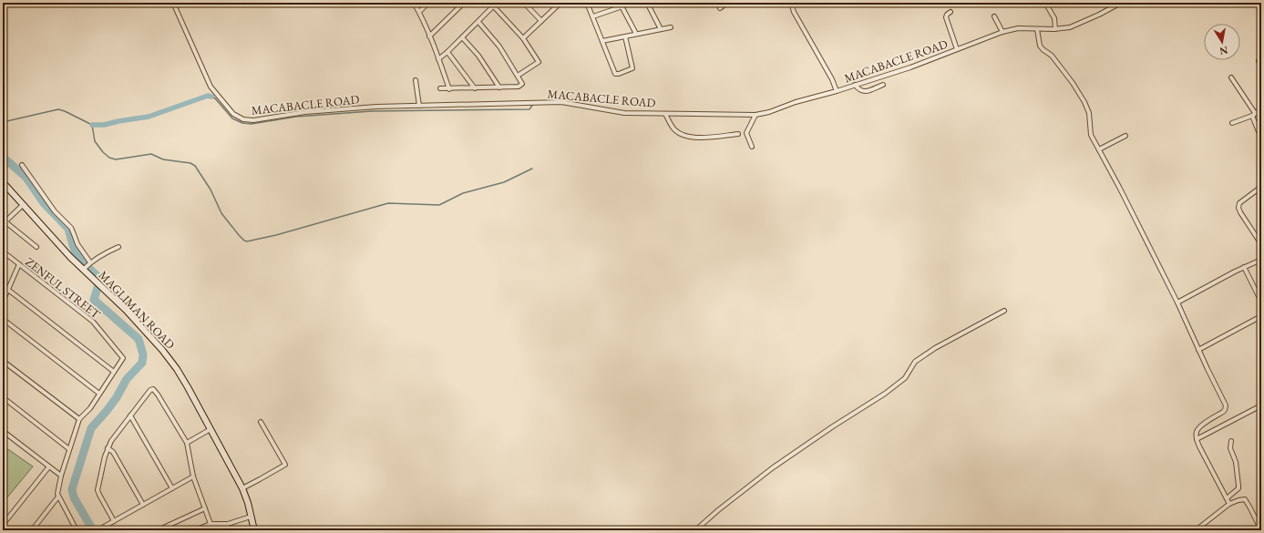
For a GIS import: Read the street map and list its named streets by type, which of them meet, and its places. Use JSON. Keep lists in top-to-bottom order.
{
  "streets": {
    "street": ["MACABACLE ROAD", "ZENFUL STREET", "MAGLIMAN ROAD"]
  },
  "north": "bottom"
}
